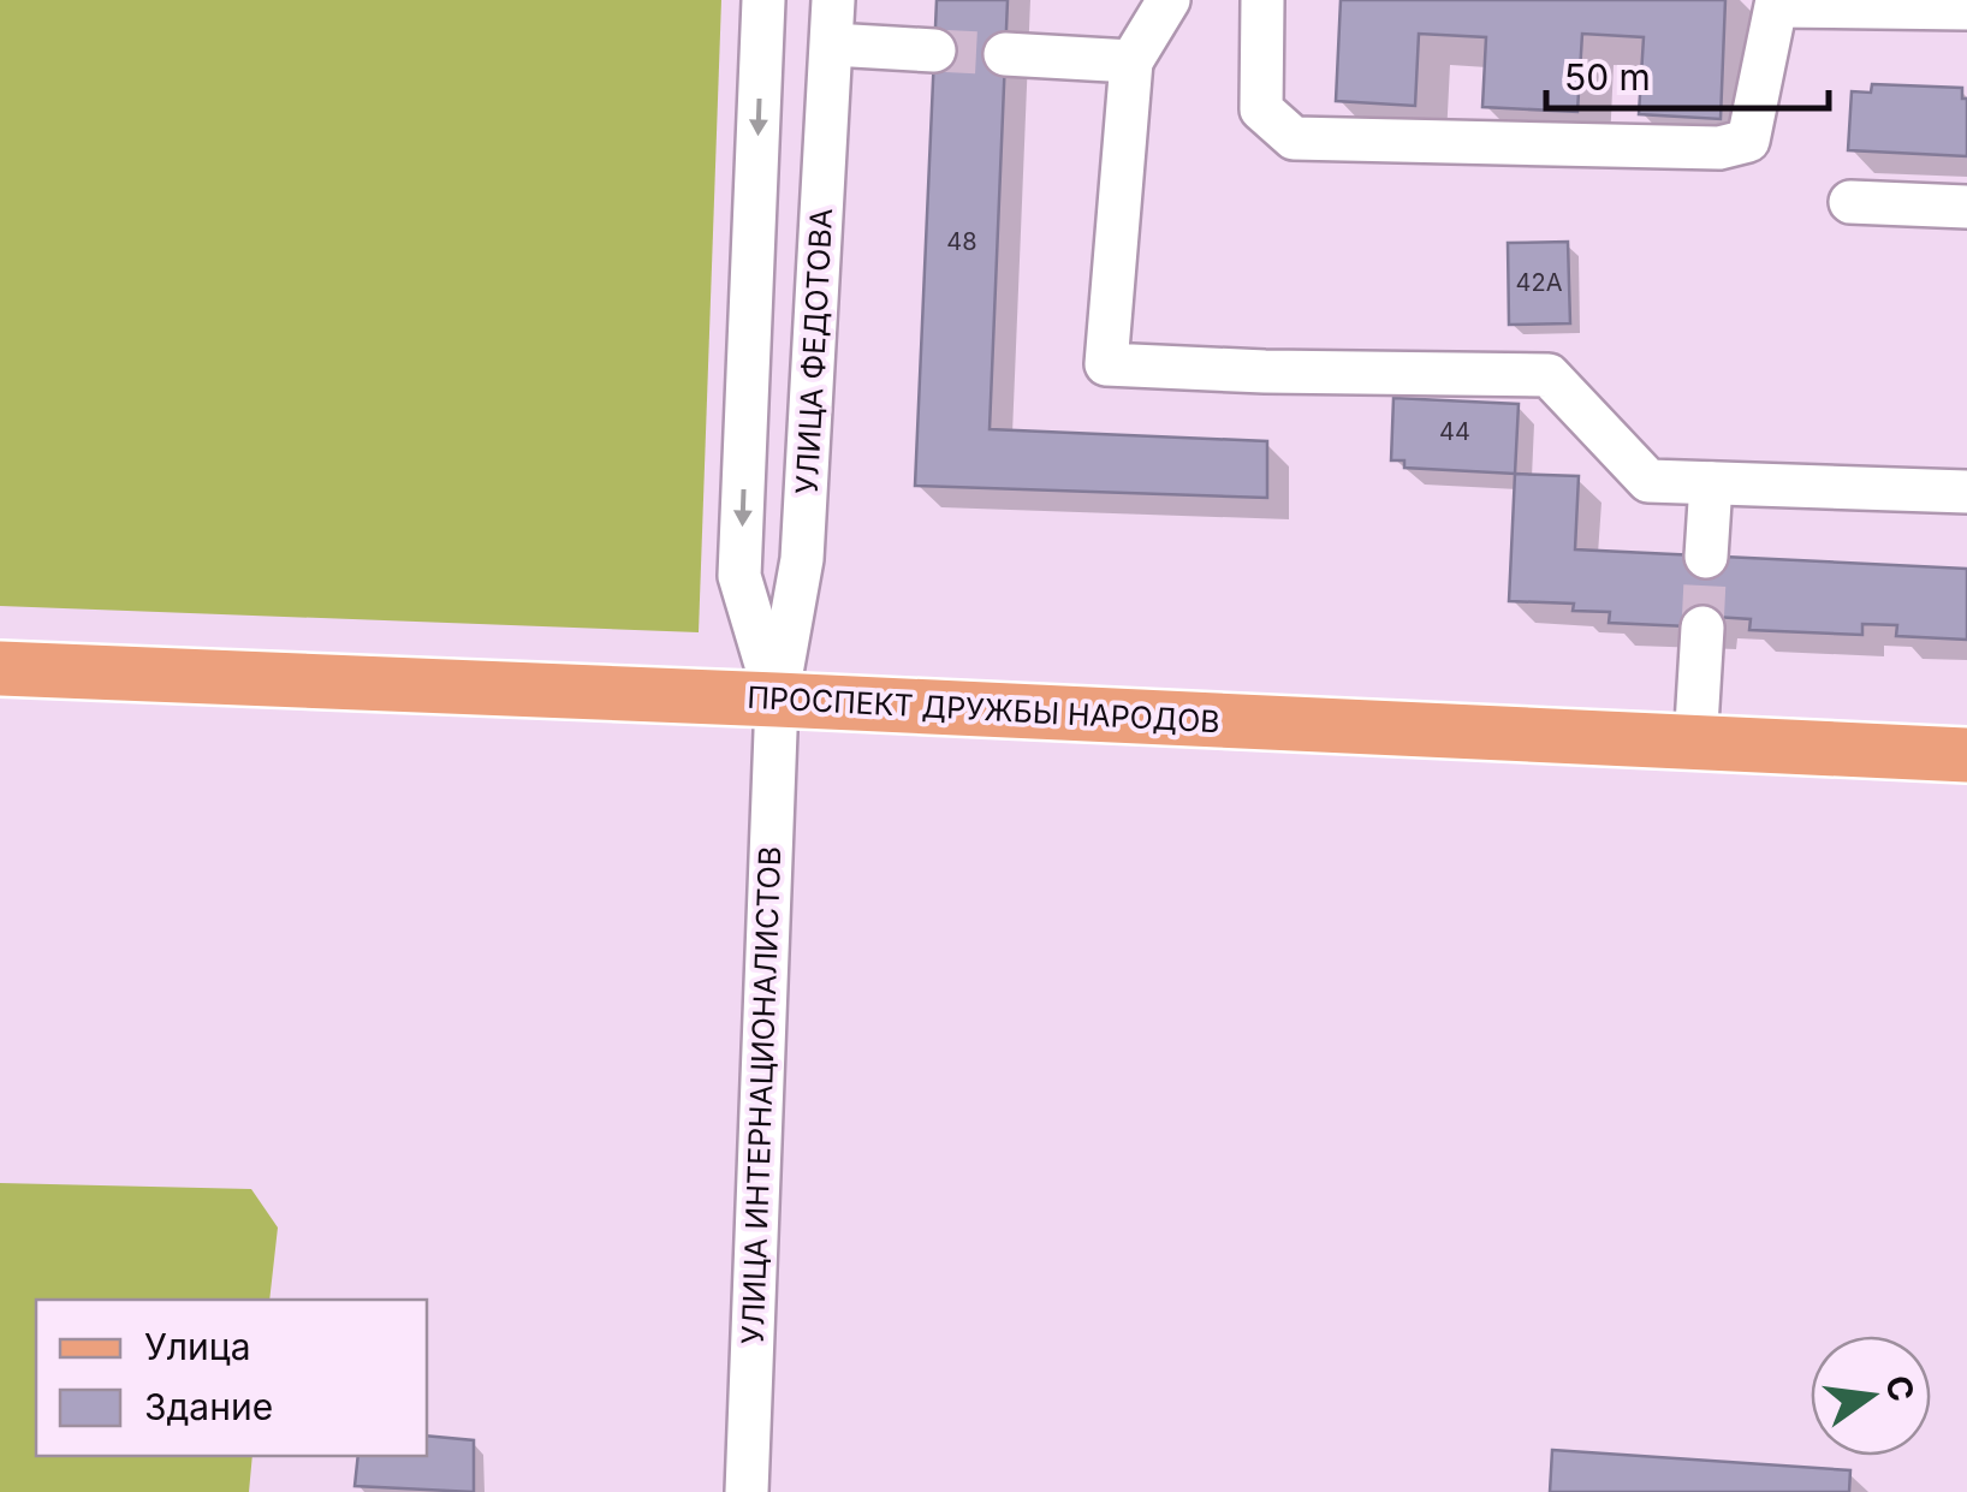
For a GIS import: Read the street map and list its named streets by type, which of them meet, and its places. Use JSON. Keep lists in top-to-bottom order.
{
  "streets": {
    "main road": ["ПРОСПЕКТ ДРУЖБЫ НАРОДОВ"],
    "street": ["УЛИЦА ФЕДОТОВА", "УЛИЦА ИНТЕРНАЦИОНАЛИСТОВ"]
  },
  "crossings": [
    ["УЛИЦА ФЕДОТОВА", "ПРОСПЕКТ ДРУЖБЫ НАРОДОВ"],
    ["УЛИЦА ФЕДОТОВА", "УЛИЦА ИНТЕРНАЦИОНАЛИСТОВ"],
    ["ПРОСПЕКТ ДРУЖБЫ НАРОДОВ", "УЛИЦА ИНТЕРНАЦИОНАЛИСТОВ"]
  ],
  "house_numbers": ["48", "42А", "44"],
  "legend": ["Улица", "Здание"],
  "scale_bar": "50 m",
  "north": "right"
}
